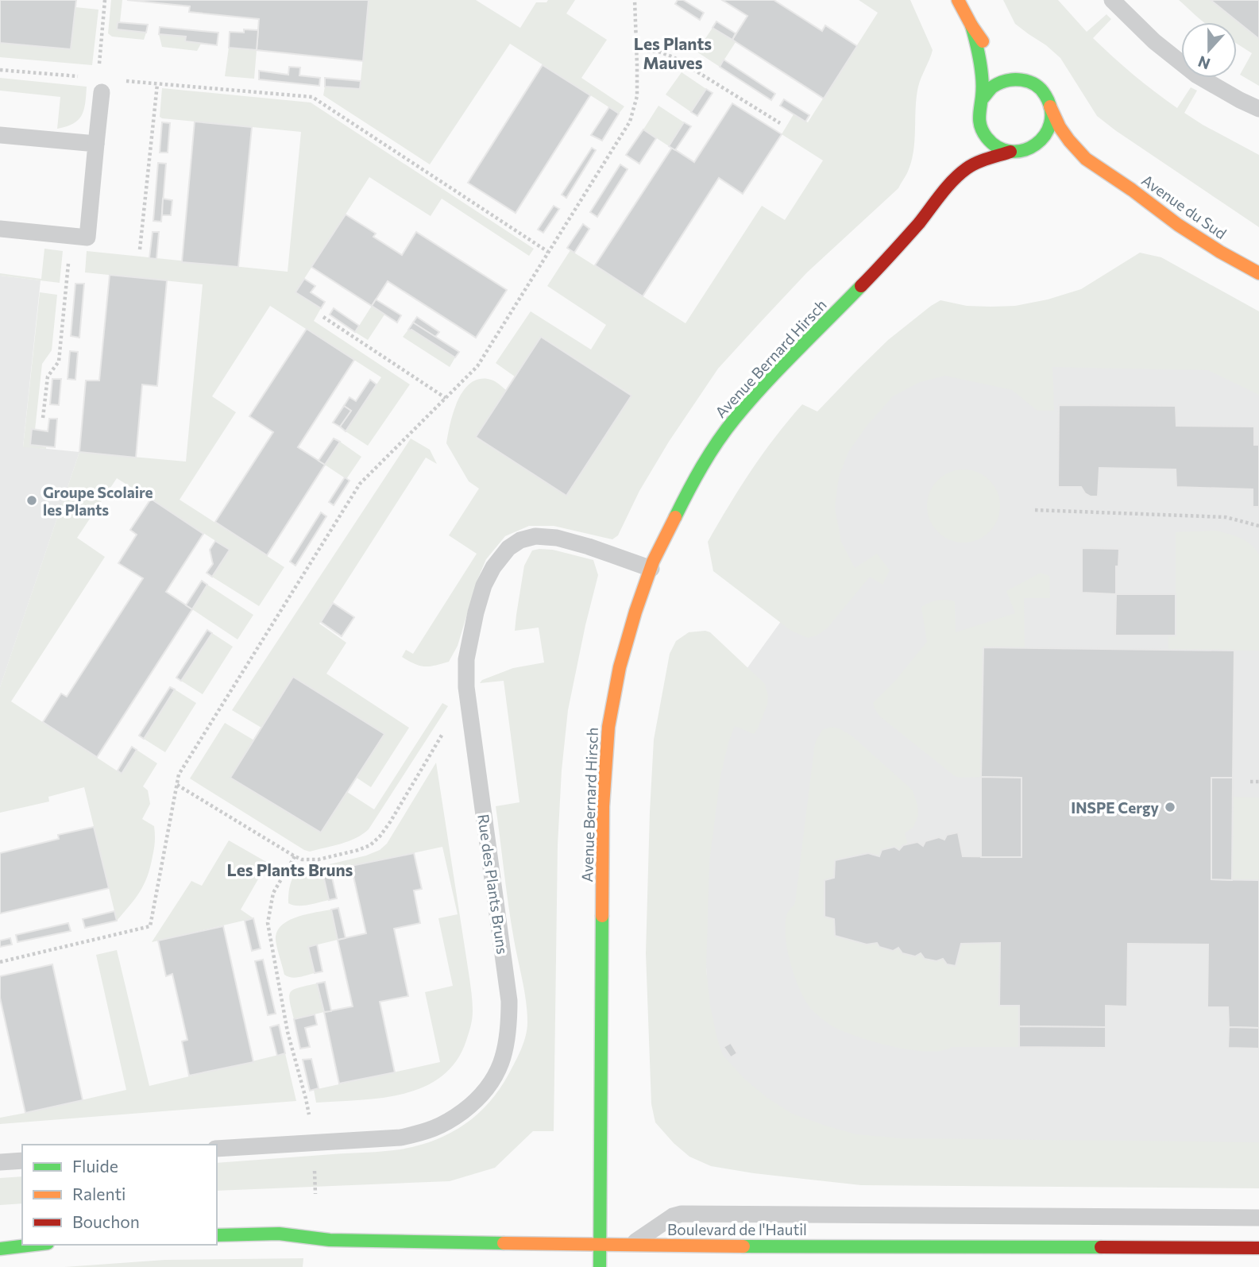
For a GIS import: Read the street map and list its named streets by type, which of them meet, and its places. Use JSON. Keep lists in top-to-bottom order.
{
  "streets": {
    "street": ["Avenue du Sud", "Avenue Bernard Hirsch", "Boulevard de l'Hautil"],
    "lane": ["Rue des Plants Bruns"]
  },
  "crossings": [
    ["Avenue du Sud", "Avenue Bernard Hirsch"],
    ["Avenue Bernard Hirsch", "Rue des Plants Bruns"],
    ["Avenue Bernard Hirsch", "Boulevard de l'Hautil"]
  ],
  "districts": ["Les Plants Mauves", "Les Plants Bruns"],
  "places": ["Groupe Scolaire les Plants", "INSPE Cergy"],
  "legend": ["Fluide", "Ralenti", "Bouchon"],
  "north": "bottom"
}
